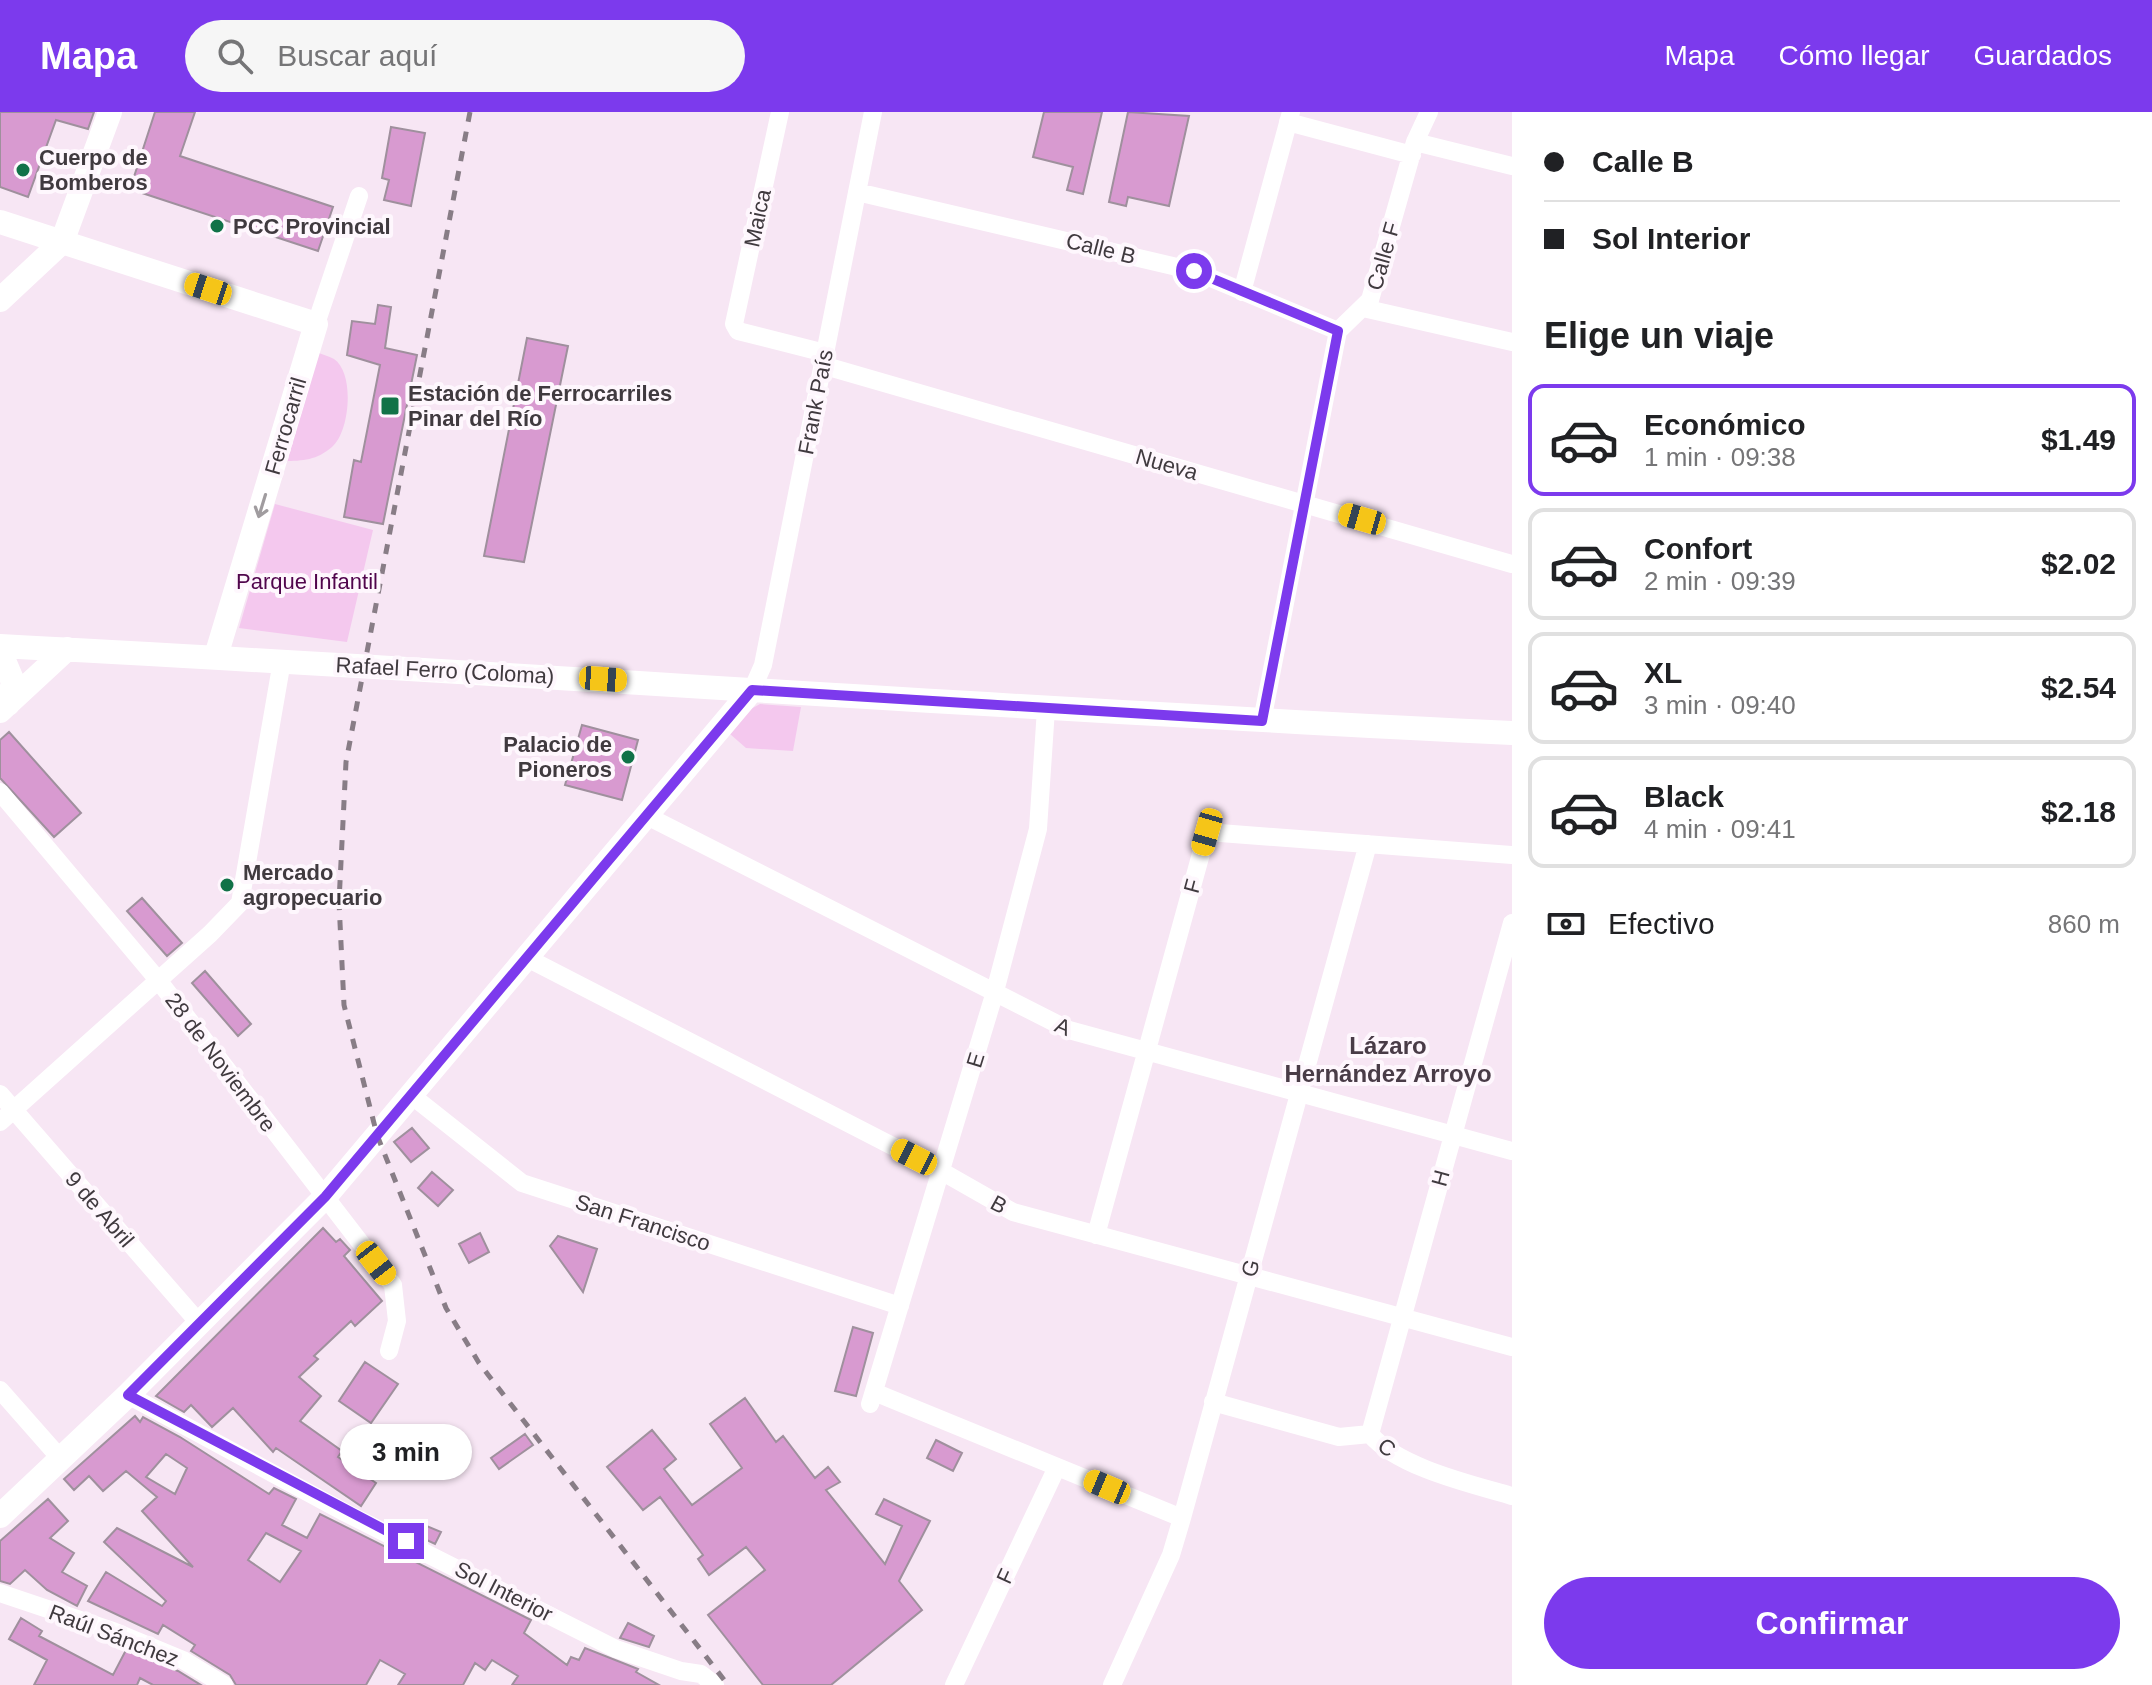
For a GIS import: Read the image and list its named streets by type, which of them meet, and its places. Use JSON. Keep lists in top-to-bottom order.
{
  "streets": {
    "main road": ["Ferrocarril", "Rafael Ferro (Coloma)"],
    "street": [
      "Maica",
      "Calle B",
      "Calle F",
      "Frank País",
      "Nueva",
      "F",
      "A",
      "E",
      "28 de Noviembre",
      "H",
      "B",
      "9 de Abril",
      "San Francisco",
      "G",
      "C",
      "Sol Interior",
      "Raúl Sánchez"
    ]
  },
  "crossings": [
    ["Maica", "Nueva"],
    ["Calle B", "Calle F"],
    ["Calle B", "Frank País"],
    ["Frank País", "Nueva"],
    ["Frank País", "Rafael Ferro (Coloma)"],
    ["Ferrocarril", "Rafael Ferro (Coloma)"],
    ["Rafael Ferro (Coloma)", "E"],
    ["F", "A"],
    ["F", "E"],
    ["F", "B"],
    ["F", "G"],
    ["A", "E"],
    ["A", "H"],
    ["A", "G"],
    ["E", "B"],
    ["E", "San Francisco"],
    ["H", "B"],
    ["H", "C"],
    ["B", "G"],
    ["G", "C"]
  ],
  "one_way": ["Ferrocarril"],
  "districts": ["Lázaro Hernández Arroyo"],
  "parks": ["Parque Infantil"],
  "places": {
    "other": [
      "Cuerpo de Bomberos",
      "PCC Provincial",
      "Palacio de Pioneros",
      "Mercado agropecuario"
    ],
    "transit": ["Estación de Ferrocarriles Pinar del Río"]
  },
  "page": {
    "header": "Mapa",
    "search": "Buscar aquí",
    "nav": ["Mapa", "Cómo llegar", "Guardados"],
    "banner": ["Calle B", "Sol Interior"],
    "heading": "Elige un viaje",
    "list": [
      {
        "name": "Económico",
        "note": "1 min · 09:38",
        "value": "$1.49"
      },
      {
        "name": "Confort",
        "note": "2 min · 09:39",
        "value": "$2.02"
      },
      {
        "name": "XL",
        "note": "3 min · 09:40",
        "value": "$2.54"
      },
      {
        "name": "Black",
        "note": "4 min · 09:41",
        "value": "$2.18"
      }
    ],
    "pay": ["Efectivo", "860 m"],
    "bubble": "3 min",
    "buttons": "Confirmar"
  }
}
